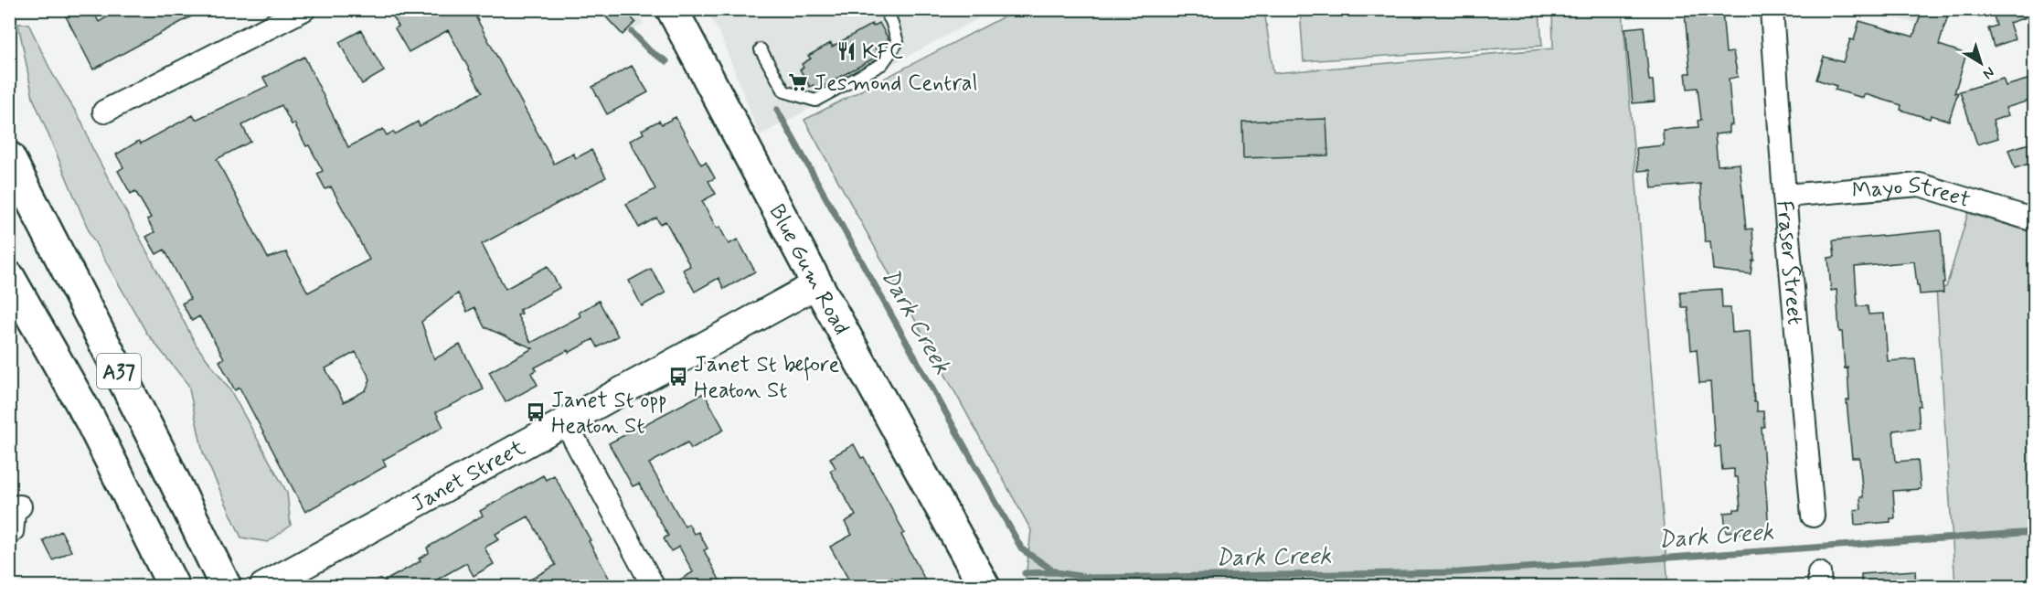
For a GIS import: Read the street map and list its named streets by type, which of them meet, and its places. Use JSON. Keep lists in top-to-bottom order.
{
  "streets": {
    "main road": ["Blue Gum Road", "A37"],
    "street": ["Mayo Street", "Fraser Street", "Janet Street"]
  },
  "crossings": [
    ["Mayo Street", "Fraser Street"],
    ["Blue Gum Road", "Janet Street"]
  ],
  "water": ["Dark Creek"],
  "places": {
    "restaurant": ["KFC"],
    "supermarket": ["Jesmond Central"],
    "bus stop": ["Janet St before Heaton St", "Janet St opp Heaton St"]
  },
  "north": "bottom right"
}
